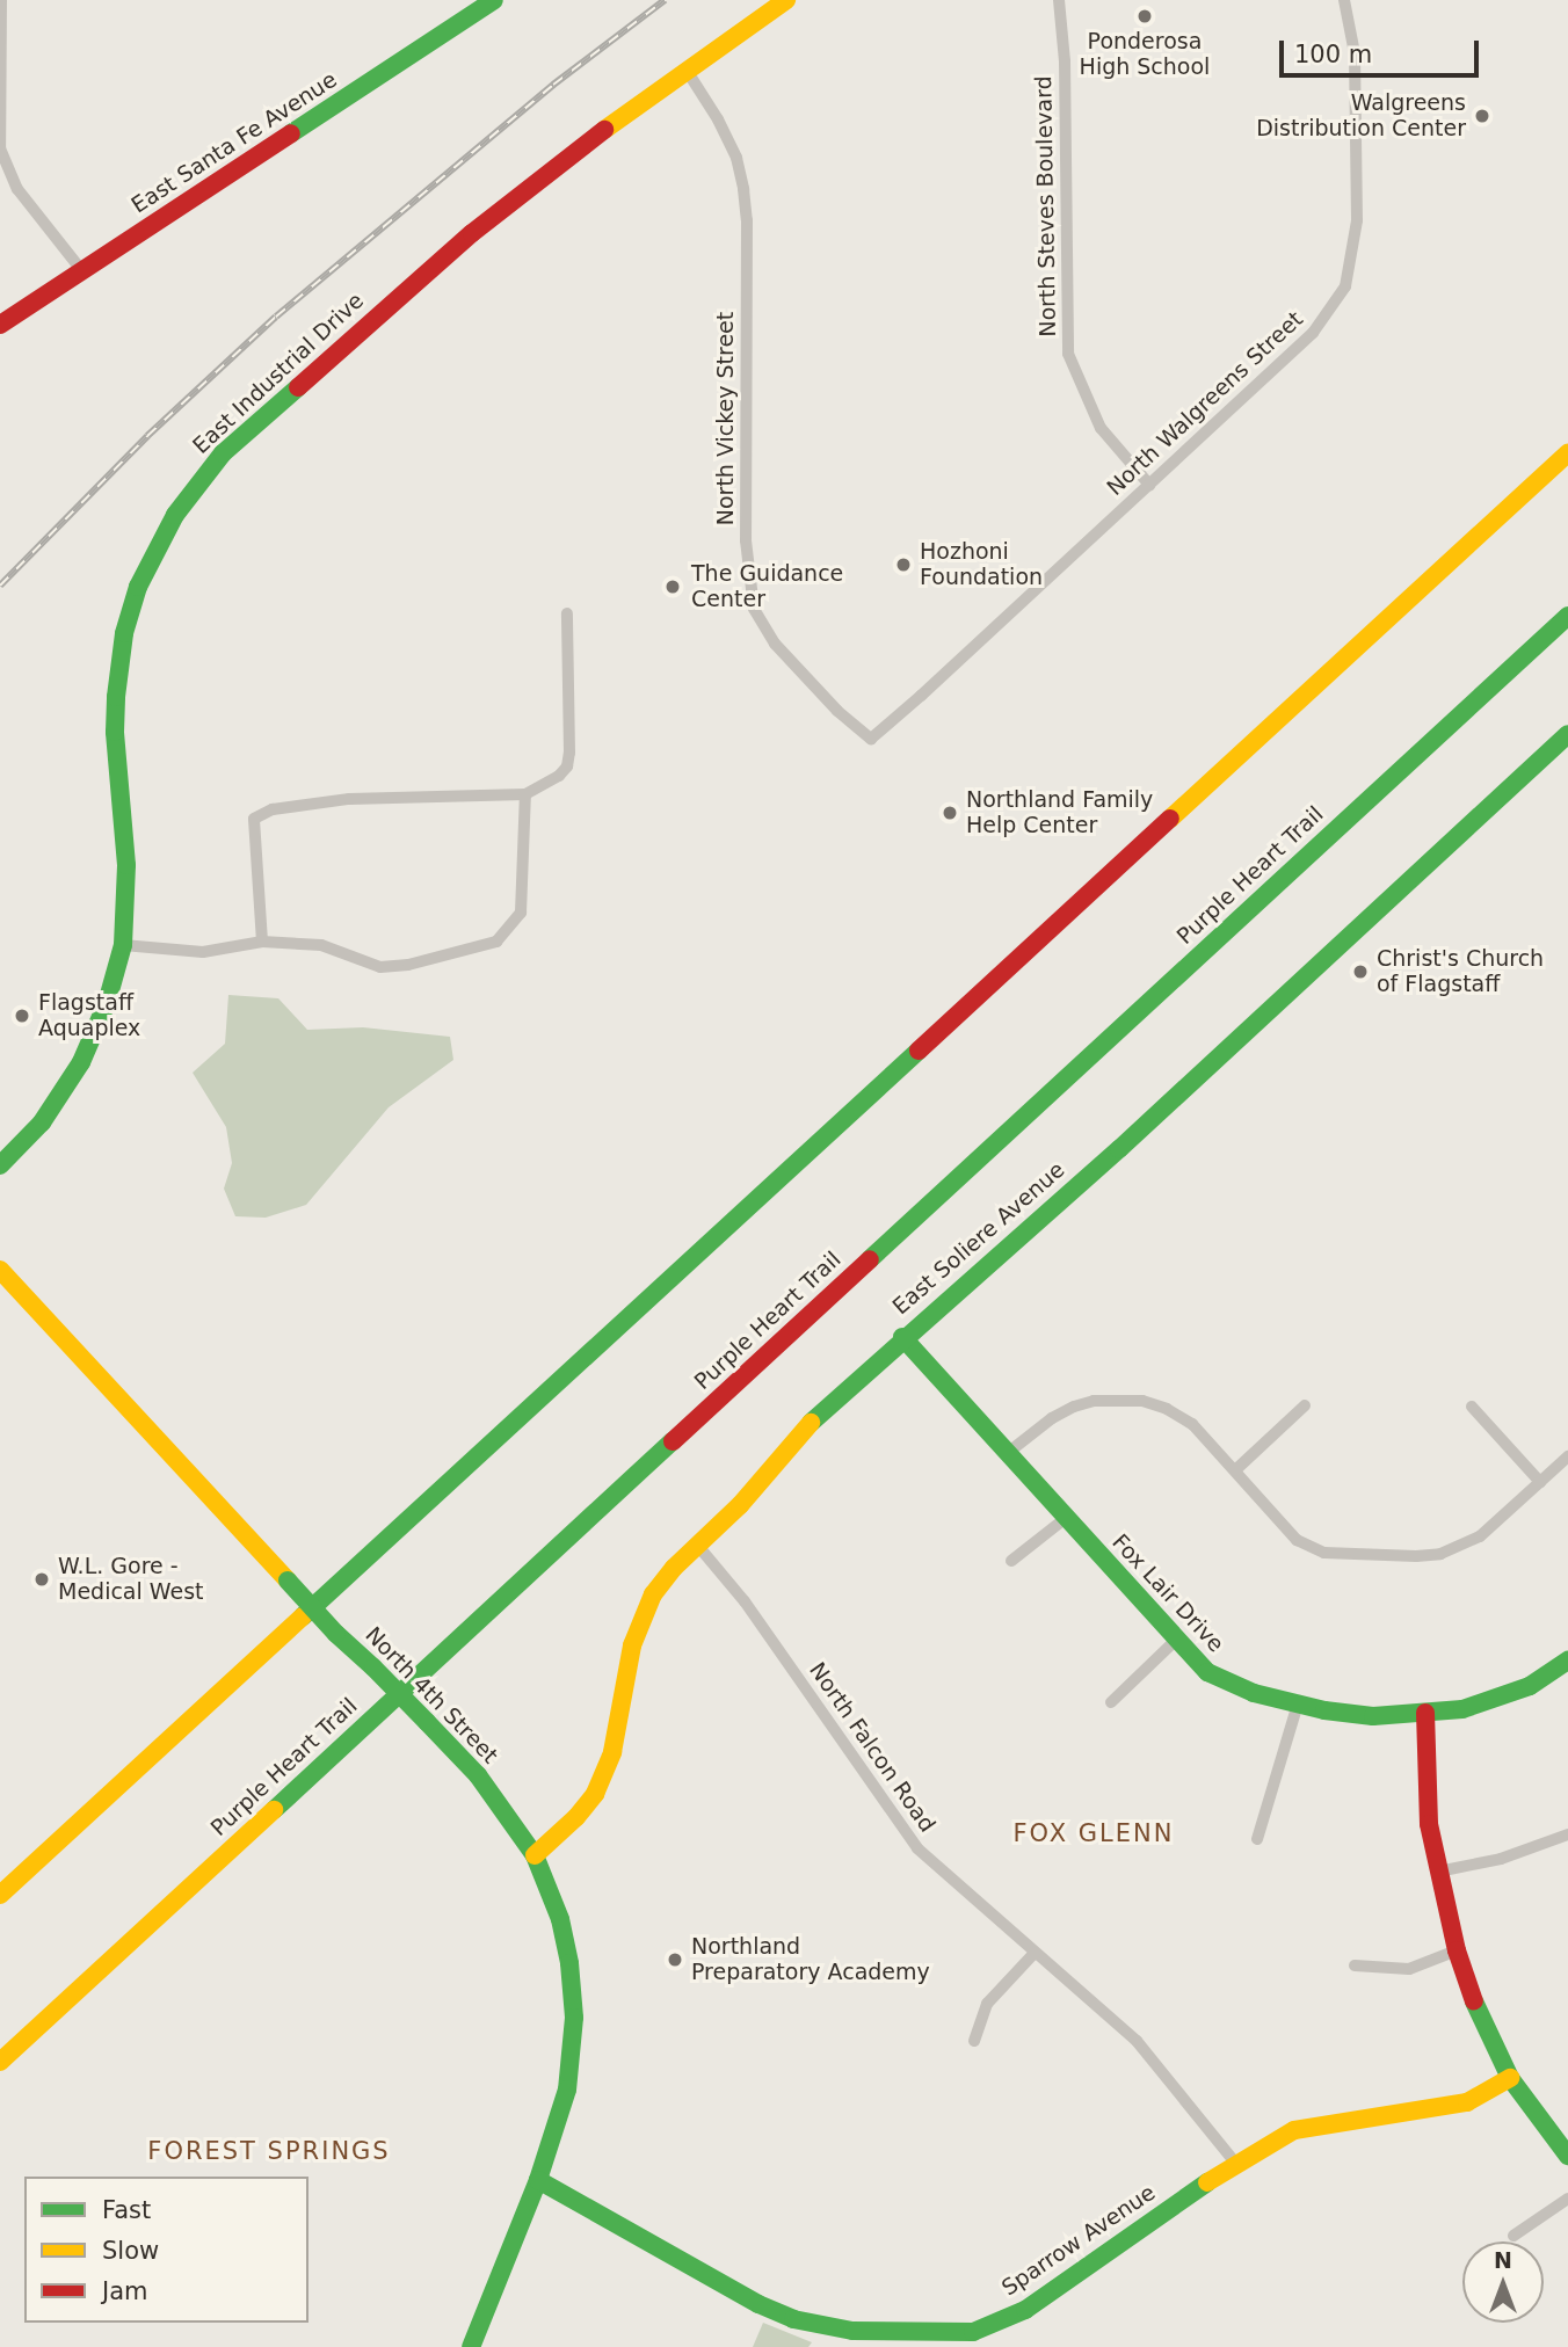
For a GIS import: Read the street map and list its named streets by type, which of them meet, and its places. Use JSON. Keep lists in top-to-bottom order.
{
  "streets": {
    "main road": [
      "East Santa Fe Avenue",
      "East Industrial Drive",
      "Purple Heart Trail",
      "East Soliere Avenue",
      "Fox Lair Drive",
      "North 4th Street",
      "Sparrow Avenue"
    ],
    "street": [
      "North Steves Boulevard",
      "North Walgreens Street",
      "North Vickey Street",
      "North Falcon Road"
    ]
  },
  "crossings": [
    ["North Steves Boulevard", "North Walgreens Street"],
    ["East Industrial Drive", "North Vickey Street"],
    ["North Walgreens Street", "North Vickey Street"],
    ["East Soliere Avenue", "Fox Lair Drive"],
    ["East Soliere Avenue", "North 4th Street"],
    ["East Soliere Avenue", "North Falcon Road"],
    ["North 4th Street", "Sparrow Avenue"],
    ["North Falcon Road", "Sparrow Avenue"]
  ],
  "districts": ["FOX GLENN", "FOREST SPRINGS"],
  "places": [
    "Ponderosa High School",
    "Walgreens Distribution Center",
    "Hozhoni Foundation",
    "The Guidance Center",
    "Northland Family Help Center",
    "Christ's Church of Flagstaff",
    "Flagstaff Aquaplex",
    "W.L. Gore - Medical West",
    "Northland Preparatory Academy"
  ],
  "legend": ["Fast", "Slow", "Jam"],
  "scale_bar": "100 m",
  "north": "top"
}
